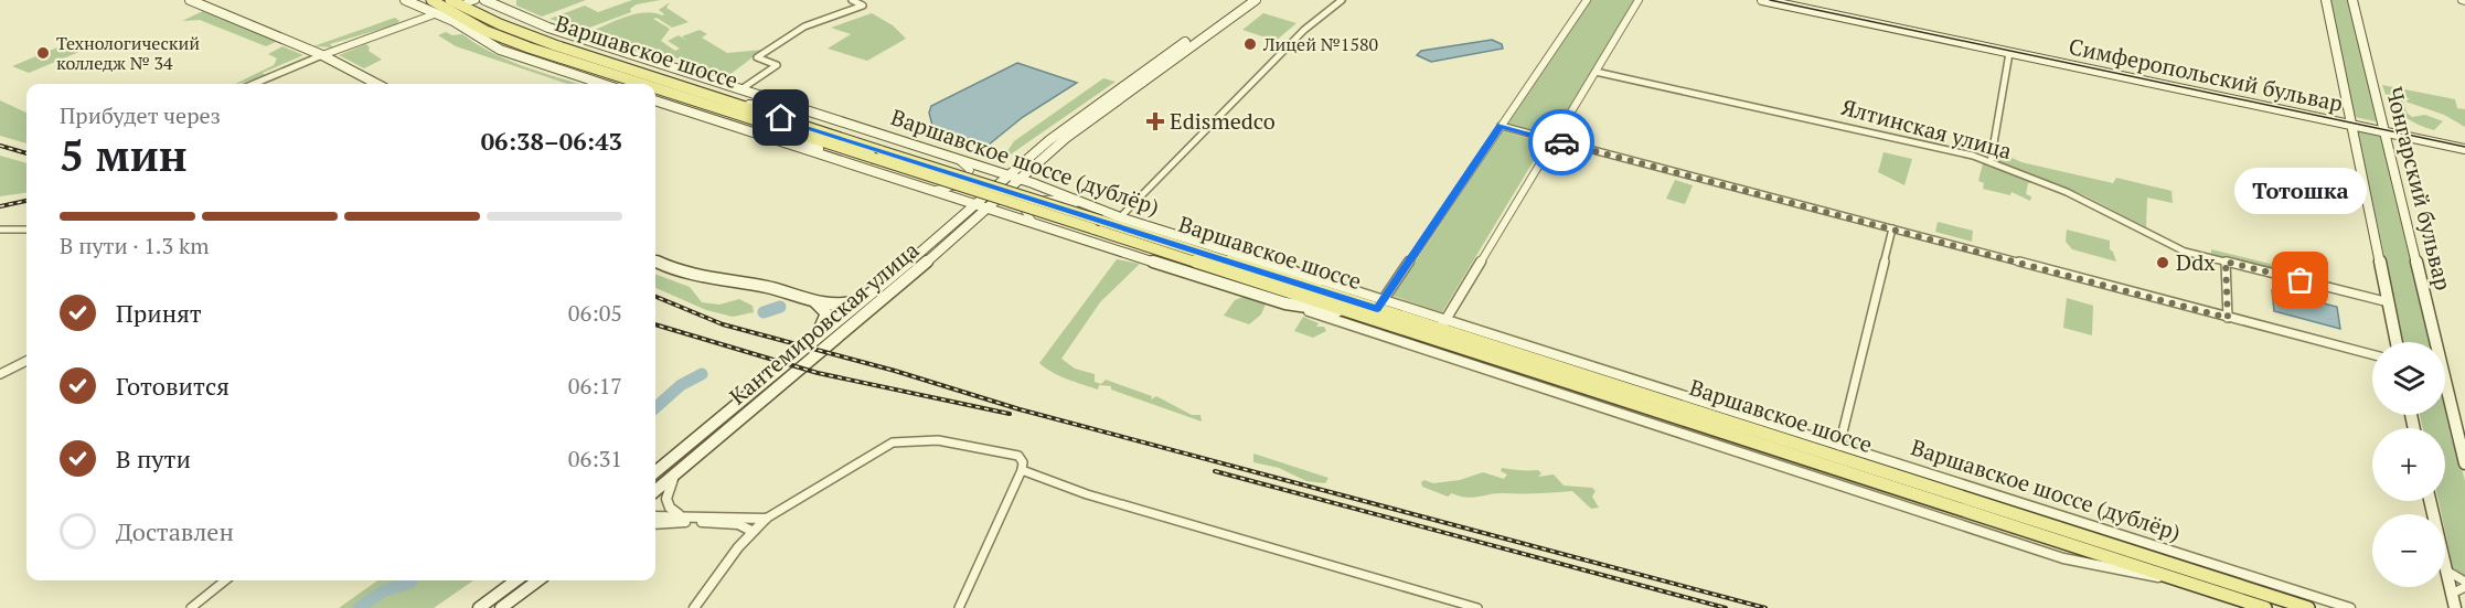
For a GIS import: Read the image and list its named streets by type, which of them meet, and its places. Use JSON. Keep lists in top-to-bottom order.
{
  "streets": {
    "main road": [
      "Варшавское шоссе",
      "Симферопольский бульвар",
      "Варшавское шоссе (дублёр)",
      "Чонгарский бульвар",
      "Кантемировская улица"
    ],
    "street": ["Ялтинская улица"]
  },
  "crossings": [
    ["Варшавское шоссе", "Варшавское шоссе (дублёр)"],
    ["Симферопольский бульвар", "Чонгарский бульвар"],
    ["Варшавское шоссе (дублёр)", "Кантемировская улица"]
  ],
  "places": {
    "other": [
      "Лицей №1580",
      "Технологический колледж № 34",
      "Ddx",
      "Тотошка"
    ],
    "health": ["Edismedco"]
  },
  "page": {
    "heading": ["5 мин", "Прибудет через", "06:38–06:43"],
    "bubble": "Тотошка",
    "bar": "В пути · 1.3 km",
    "list": [
      ["Принят", "06:05"],
      ["Готовится", "06:17"],
      ["В пути", "06:31"],
      "Доставлен"
    ],
    "map_buttons": ["+", "−"]
  }
}
